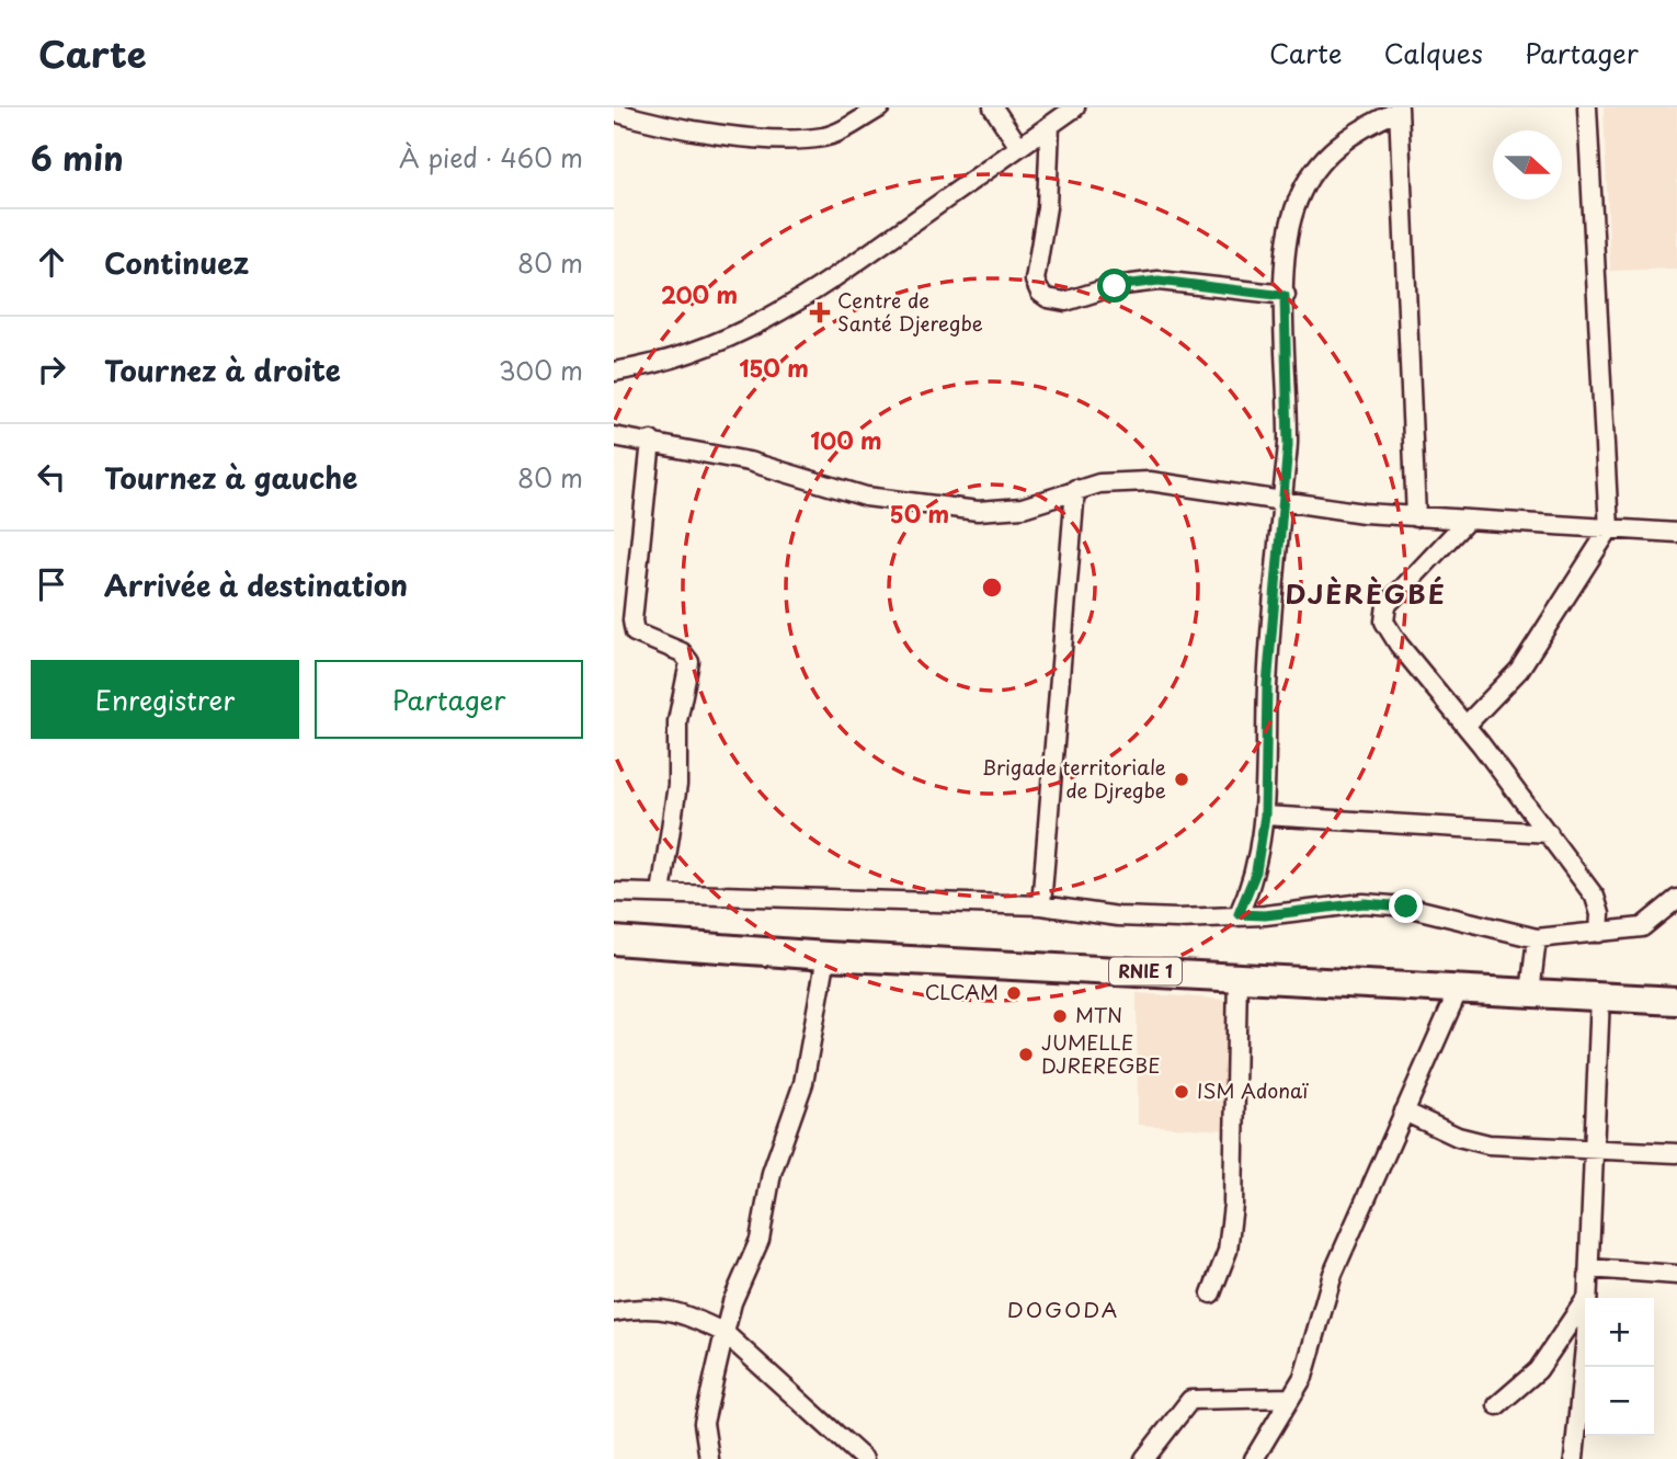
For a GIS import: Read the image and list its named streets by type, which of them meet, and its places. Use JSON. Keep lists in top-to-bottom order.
{
  "streets": {
    "highway": ["RNIE 1"]
  },
  "districts": ["DJÈRÈGBÉ", "DOGODA"],
  "places": {
    "health": ["Centre de Santé Djeregbe"],
    "other": [
      "Brigade territoriale de Djregbe",
      "CLCAM",
      "MTN",
      "JUMELLE DJREREGBE",
      "ISM Adonaï"
    ]
  },
  "north": "right",
  "page": {
    "header": "Carte",
    "nav": ["Carte", "Calques", "Partager"],
    "heading": ["6 min", "À pied · 460 m"],
    "list": [
      ["Continuez", "80 m"],
      ["Tournez à droite", "300 m"],
      ["Tournez à gauche", "80 m"],
      "Arrivée à destination"
    ],
    "buttons": ["Enregistrer", "Partager"],
    "map_buttons": ["+", "−"]
  },
  "rings": [
    "200 m",
    "150 m",
    "100 m",
    "50 m"
  ]
}
